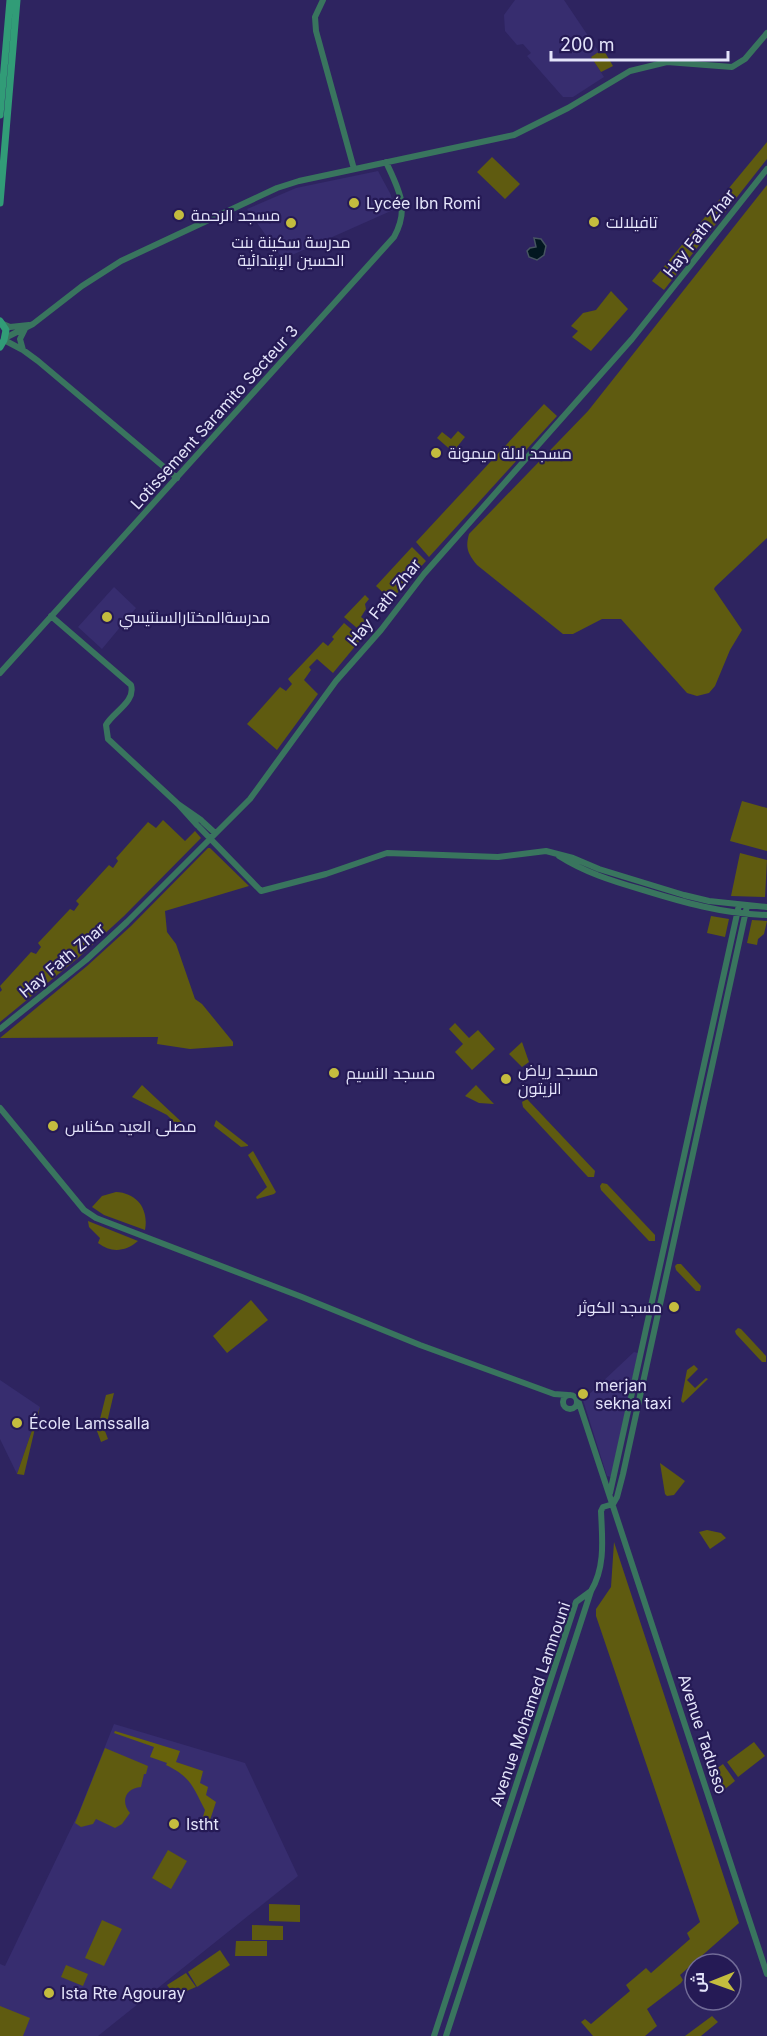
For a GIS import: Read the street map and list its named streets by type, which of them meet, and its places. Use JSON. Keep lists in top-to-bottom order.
{
  "streets": {
    "street": [
      "Hay Fath Zhar",
      "Lotissement Saramito Secteur 3",
      "Avenue Mohamed Lamnouni",
      "Avenue Tadusso"
    ]
  },
  "places": [
    "Lycée Ibn Romi",
    "مسجد الرحمة",
    "تافيلالت",
    "مدرسة سكينة بنت الحسين الإبتدائية",
    "مسجد لالة ميمونة",
    "مدرسةالمختارالسنتيسي",
    "مسجد النسيم",
    "مسجد رياض الزيتون",
    "مصلى العيد مكناس",
    "مسجد الكوثر",
    "merjan sekna taxi",
    "École Lamssalla",
    "Istht",
    "Ista Rte Agouray"
  ],
  "scale_bar": "200 m",
  "north": "left"
}
